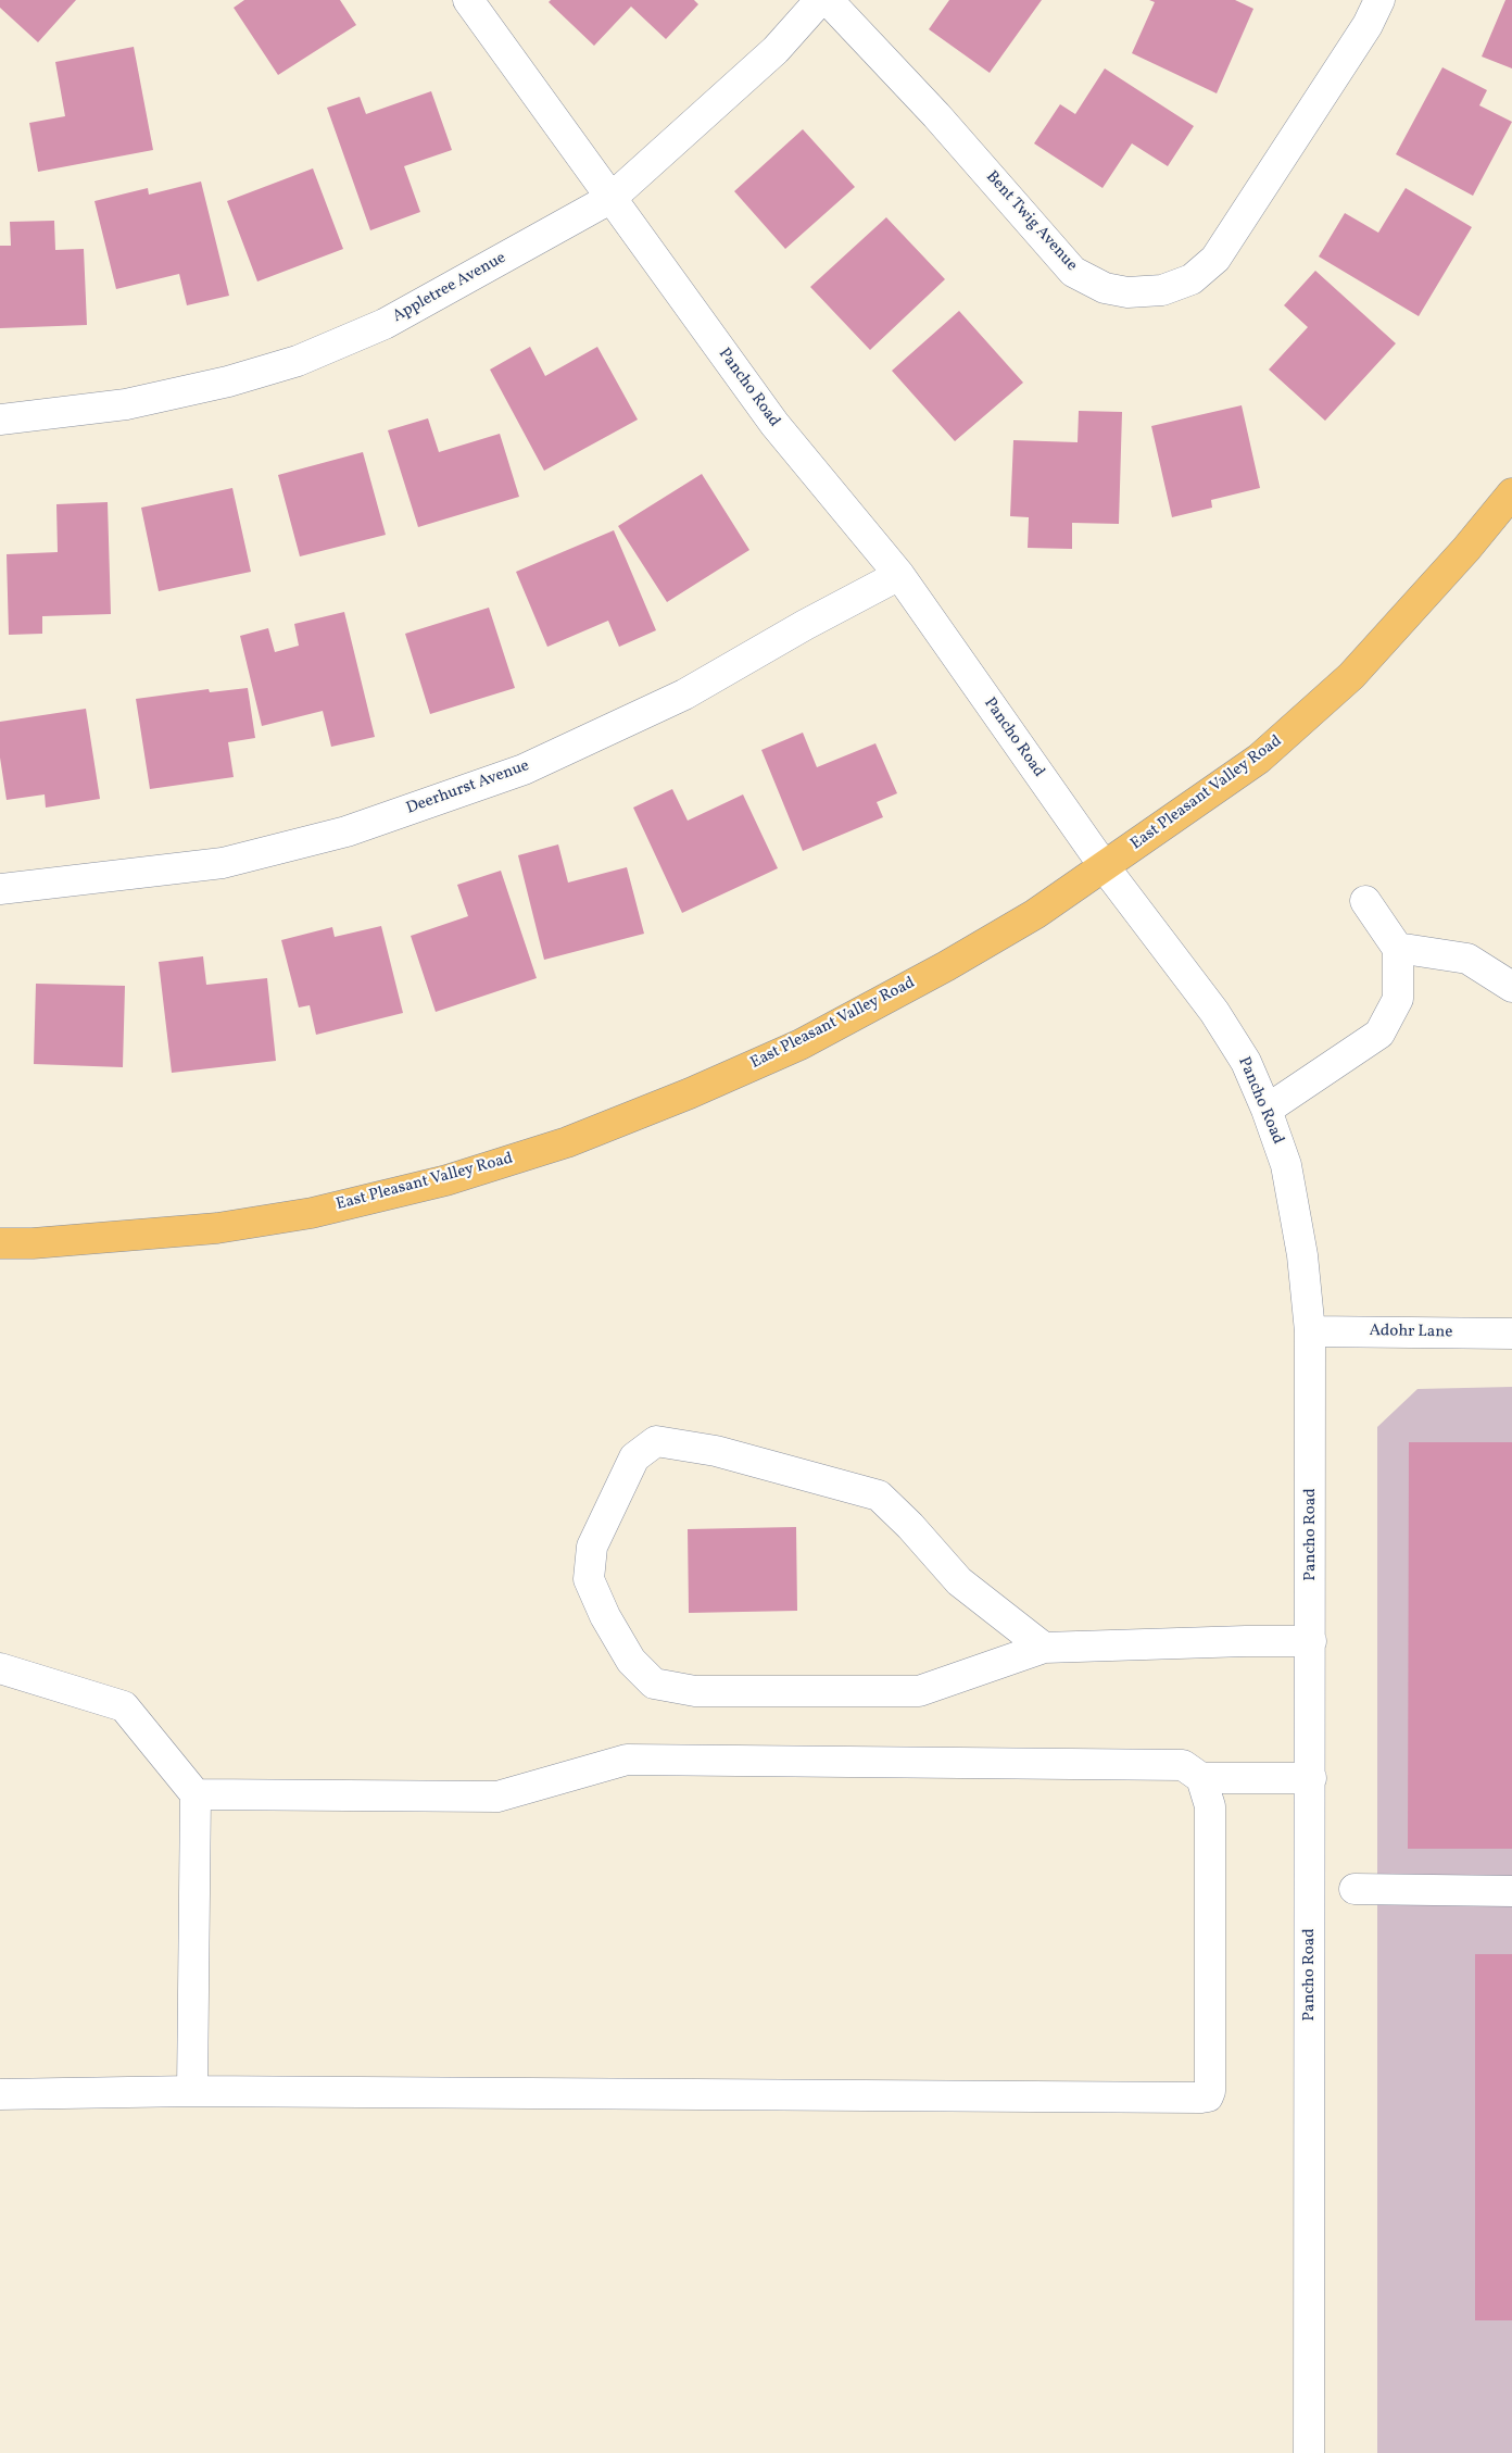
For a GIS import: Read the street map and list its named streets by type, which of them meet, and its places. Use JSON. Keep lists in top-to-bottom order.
{
  "streets": {
    "main road": ["East Pleasant Valley Road"],
    "street": [
      "Bent Twig Avenue",
      "Appletree Avenue",
      "Pancho Road",
      "Deerhurst Avenue",
      "Adohr Lane"
    ]
  },
  "crossings": [
    ["Appletree Avenue", "Pancho Road"],
    ["Pancho Road", "Deerhurst Avenue"],
    ["Pancho Road", "East Pleasant Valley Road"],
    ["Pancho Road", "Adohr Lane"]
  ]
}
